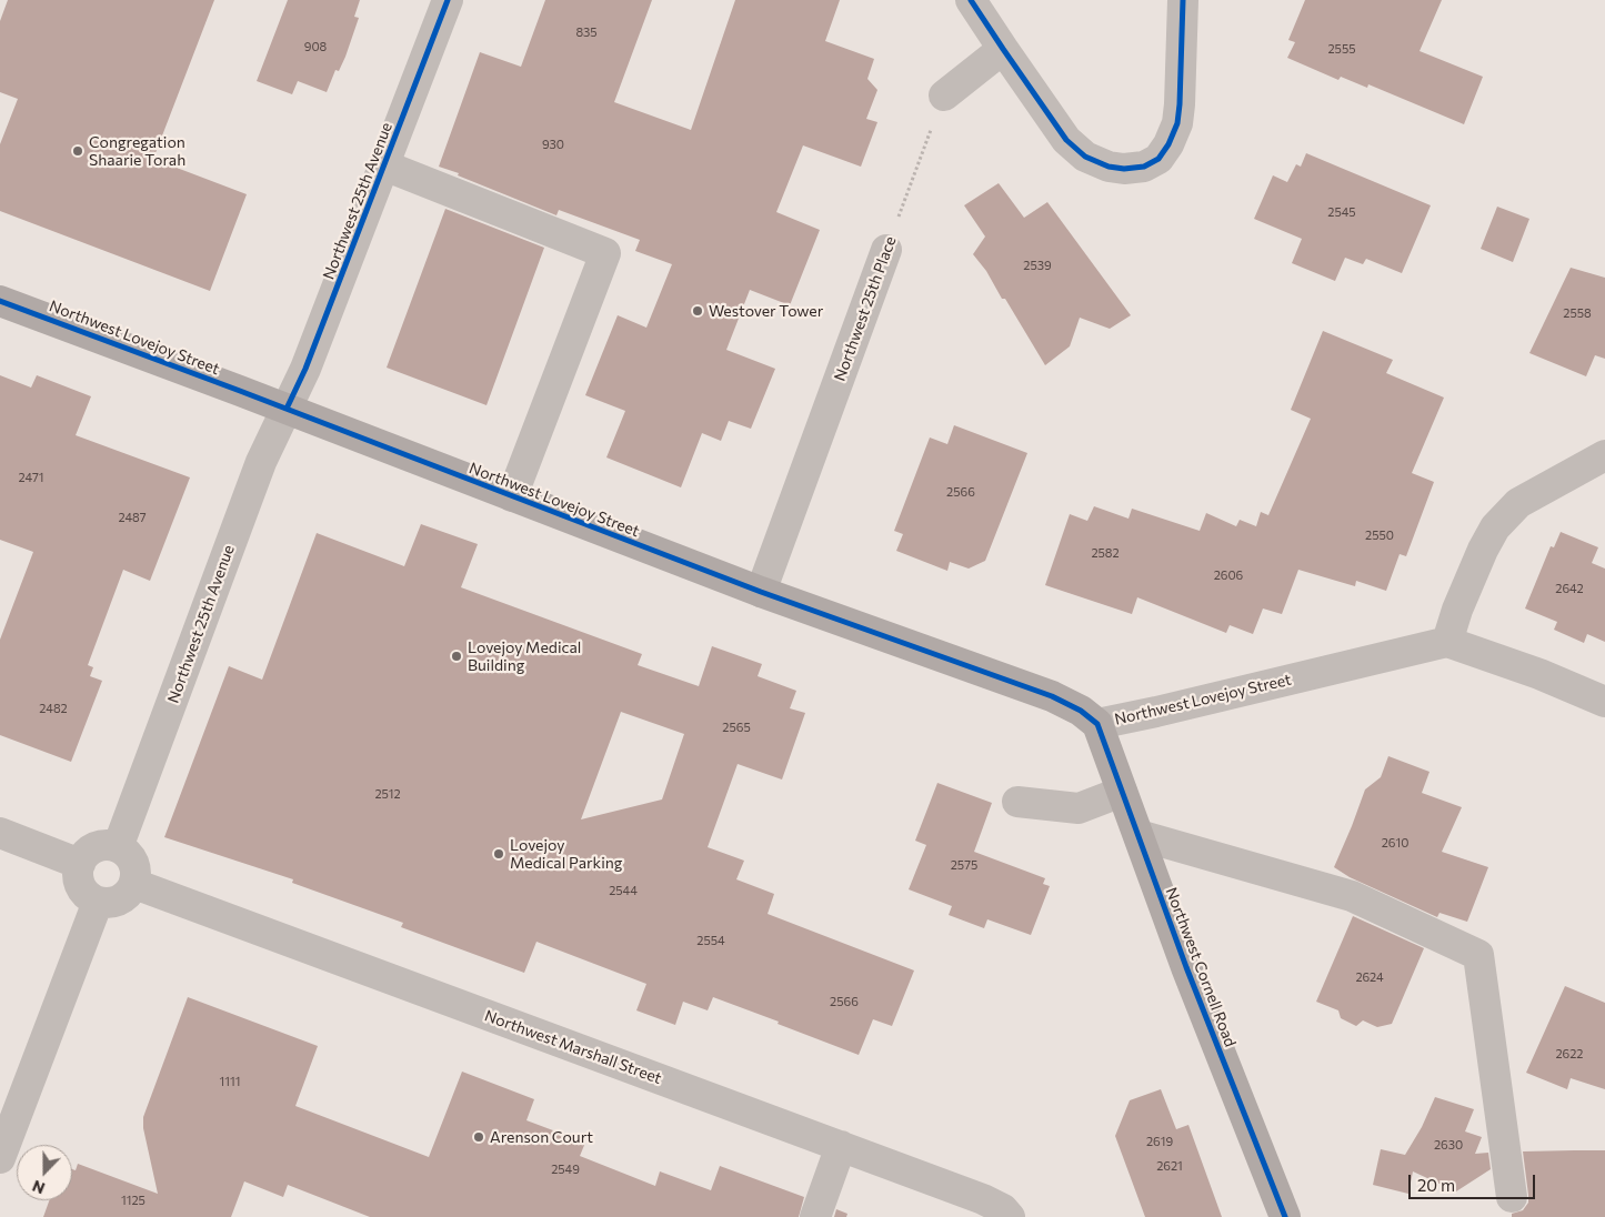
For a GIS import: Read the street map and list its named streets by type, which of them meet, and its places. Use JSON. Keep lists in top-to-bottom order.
{
  "streets": {
    "main road": ["Northwest Lovejoy Street", "Northwest Cornell Road"],
    "street": ["Northwest 25th Avenue", "Northwest 25th Place", "Northwest Marshall Street"]
  },
  "crossings": [
    ["Northwest 25th Avenue", "Northwest Lovejoy Street"],
    ["Northwest 25th Avenue", "Northwest Marshall Street"],
    ["Northwest 25th Place", "Northwest Lovejoy Street"],
    ["Northwest Lovejoy Street", "Northwest Cornell Road"]
  ],
  "places": [
    "Congregation Shaarie Torah",
    "Westover Tower",
    "Lovejoy Medical Building",
    "Lovejoy Medical Parking",
    "Arenson Court"
  ],
  "house_numbers": [
    "835",
    "908",
    "2555",
    "930",
    "2545",
    "2539",
    "2558",
    "2471",
    "2566",
    "2487",
    "2550",
    "2582",
    "2606",
    "2642",
    "2482",
    "2565",
    "2512",
    "2610",
    "2575",
    "2544",
    "2554",
    "2624",
    "2566",
    "2622",
    "1111",
    "2619",
    "2630",
    "2621",
    "2549",
    "1125"
  ],
  "scale_bar": "20 m",
  "north": "bottom"
}
